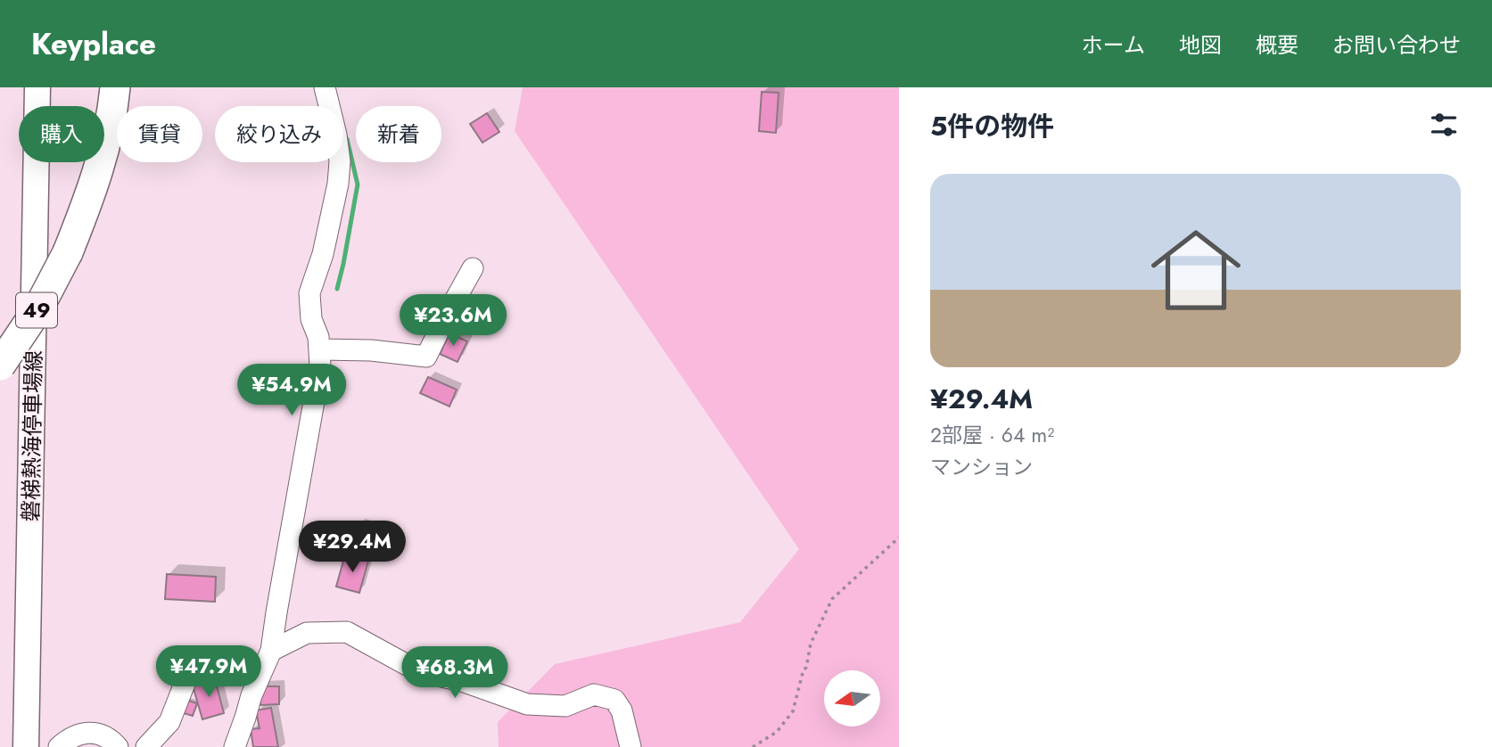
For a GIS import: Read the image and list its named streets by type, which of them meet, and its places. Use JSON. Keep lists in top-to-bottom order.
{
  "streets": {
    "highway": ["49"],
    "main road": ["磐梯熱海停車場線"]
  },
  "north": "left",
  "page": {
    "header": "Keyplace",
    "nav": [
      "ホーム",
      "地図",
      "概要",
      "お問い合わせ"
    ],
    "heading": "5件の物件",
    "chip": [
      "購入",
      "賃貸",
      "絞り込み",
      "新着"
    ],
    "list": [
      {
        "name": "¥29.4M",
        "note": "2部屋 · 64 m² · マンション"
      }
    ],
    "price": [
      "¥23.6M",
      "¥54.9M",
      "¥29.4M",
      "¥47.9M",
      "¥68.3M"
    ]
  }
}
